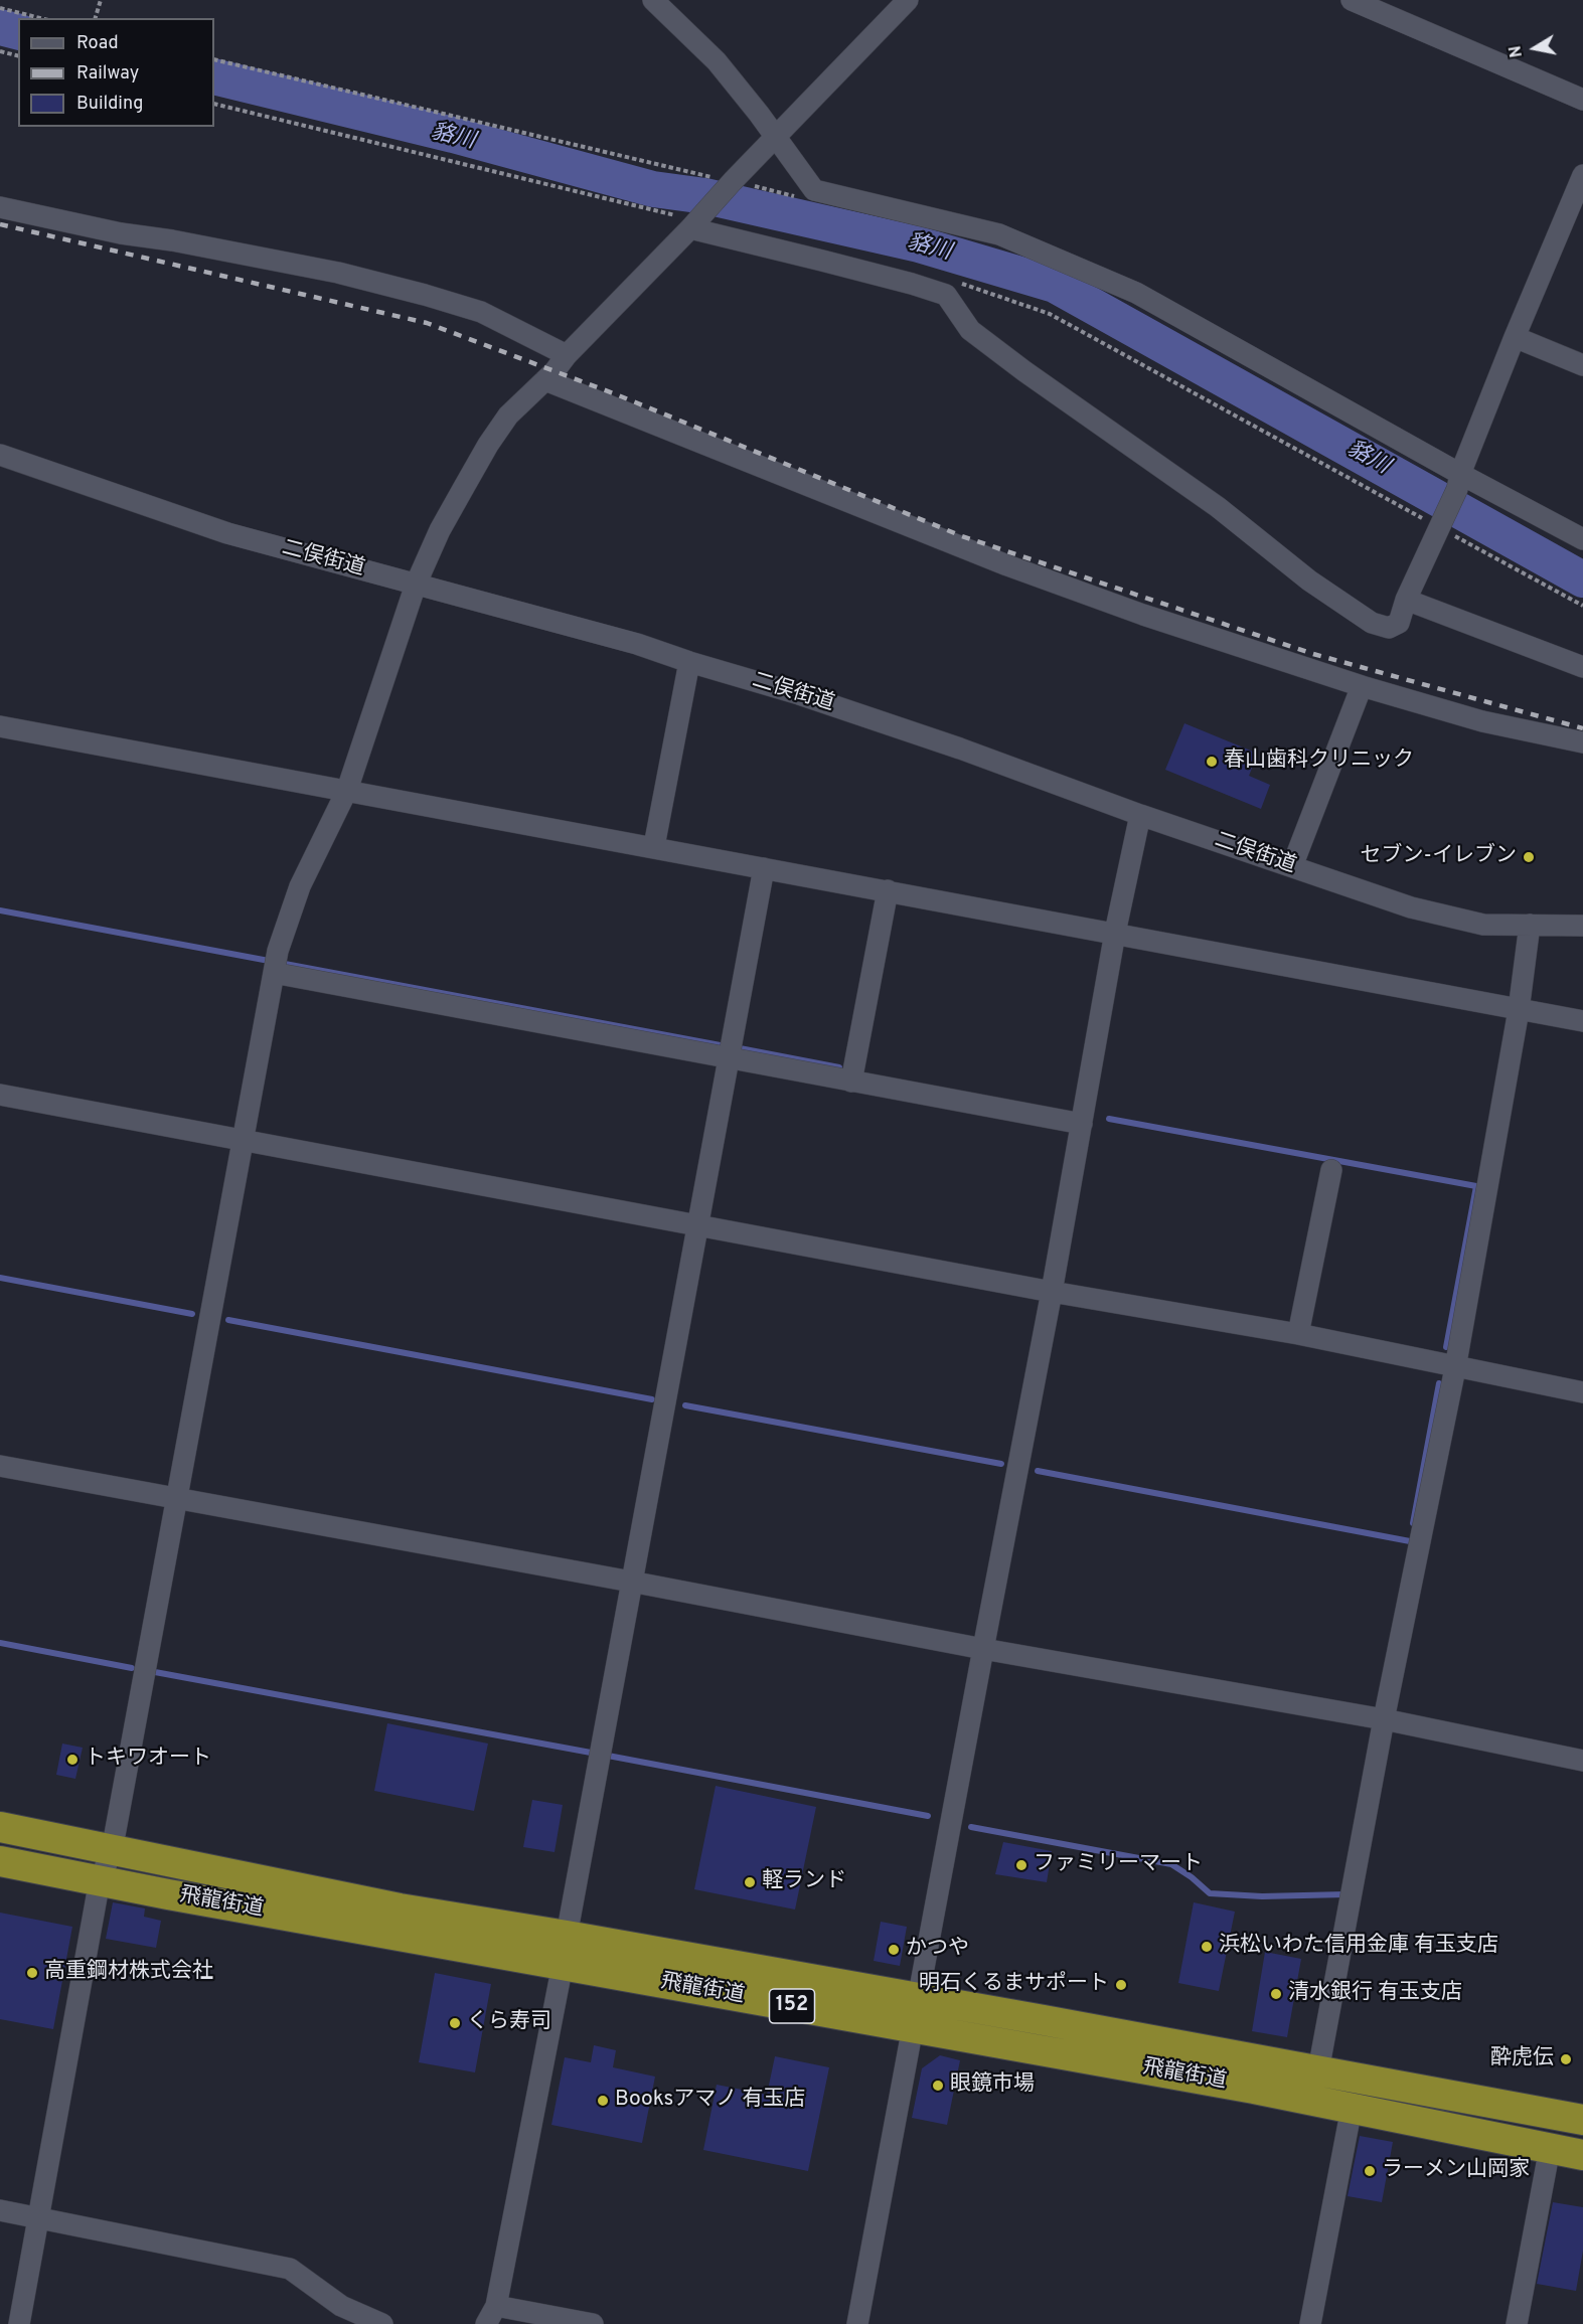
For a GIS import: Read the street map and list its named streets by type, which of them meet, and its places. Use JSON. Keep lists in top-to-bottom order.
{
  "streets": {
    "highway": ["飛龍街道", "152"],
    "street": ["二俣街道"]
  },
  "water": ["貉川"],
  "places": [
    "春山歯科クリニック",
    "セブン-イレブン",
    "トキワオート",
    "ファミリーマート",
    "軽ランド",
    "浜松いわた信用金庫 有玉支店",
    "かつや",
    "高重鋼材株式会社",
    "明石くるまサポート",
    "清水銀行 有玉支店",
    "くら寿司",
    "酔虎伝",
    "眼鏡市場",
    "Booksアマノ 有玉店",
    "ラーメン山岡家"
  ],
  "legend": ["Road", "Railway", "Building"],
  "north": "left"
}
